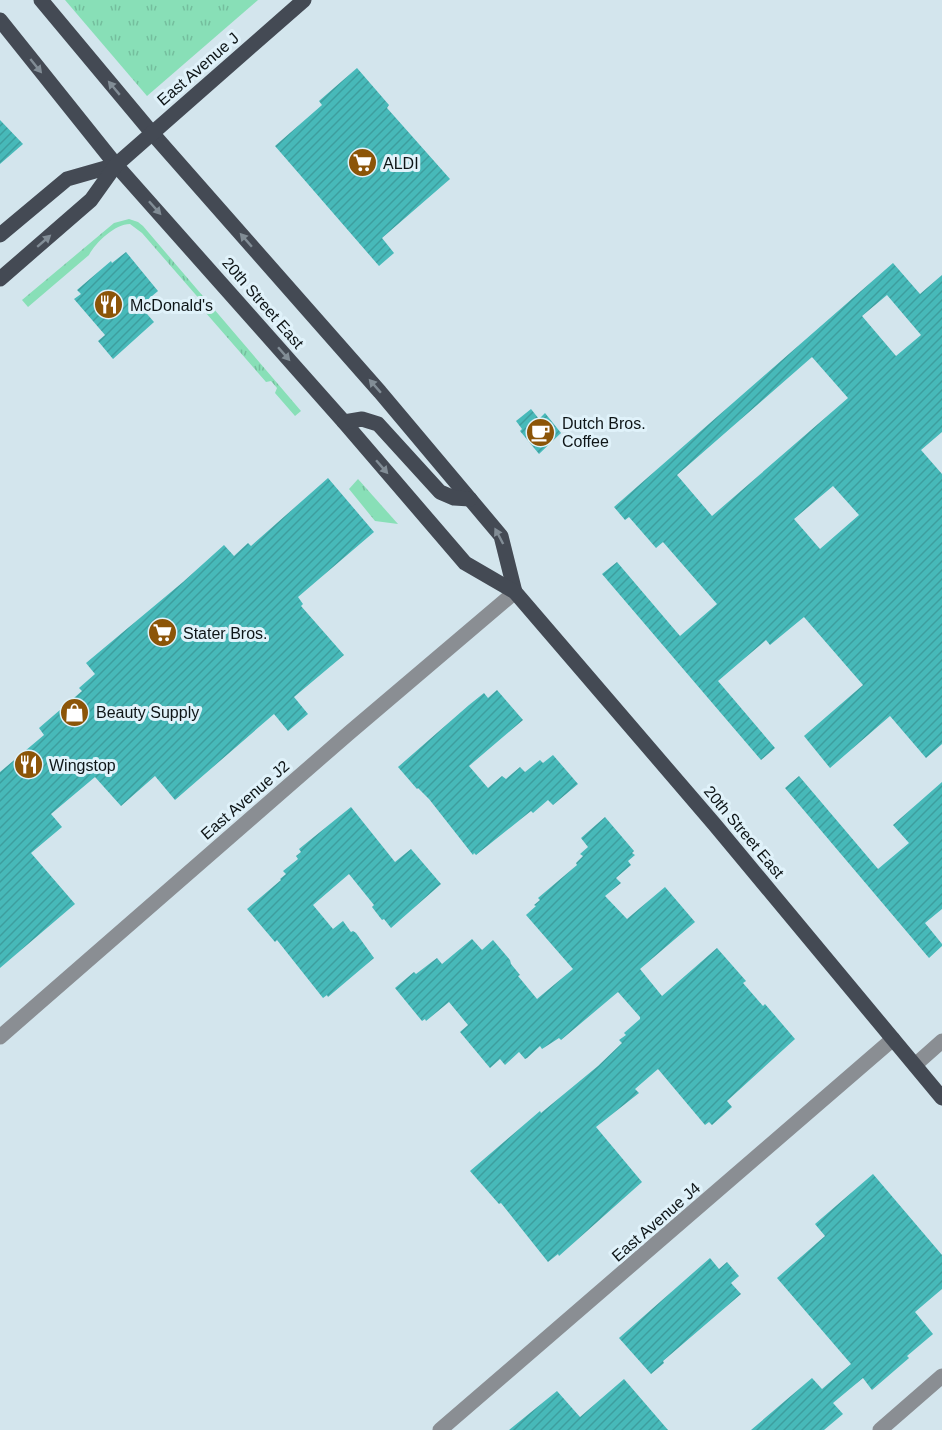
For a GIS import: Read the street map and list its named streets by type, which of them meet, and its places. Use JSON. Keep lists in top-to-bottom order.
{
  "streets": {
    "main road": ["East Avenue J", "20th Street East"],
    "street": ["East Avenue J2", "East Avenue J4"]
  },
  "crossings": [
    ["East Avenue J", "20th Street East"],
    ["20th Street East", "East Avenue J2"],
    ["20th Street East", "East Avenue J4"]
  ],
  "places": {
    "supermarket": ["ALDI", "Stater Bros."],
    "restaurant": ["McDonald's", "Wingstop"],
    "cafe": ["Dutch Bros. Coffee"],
    "shop": ["Beauty Supply"]
  }
}
